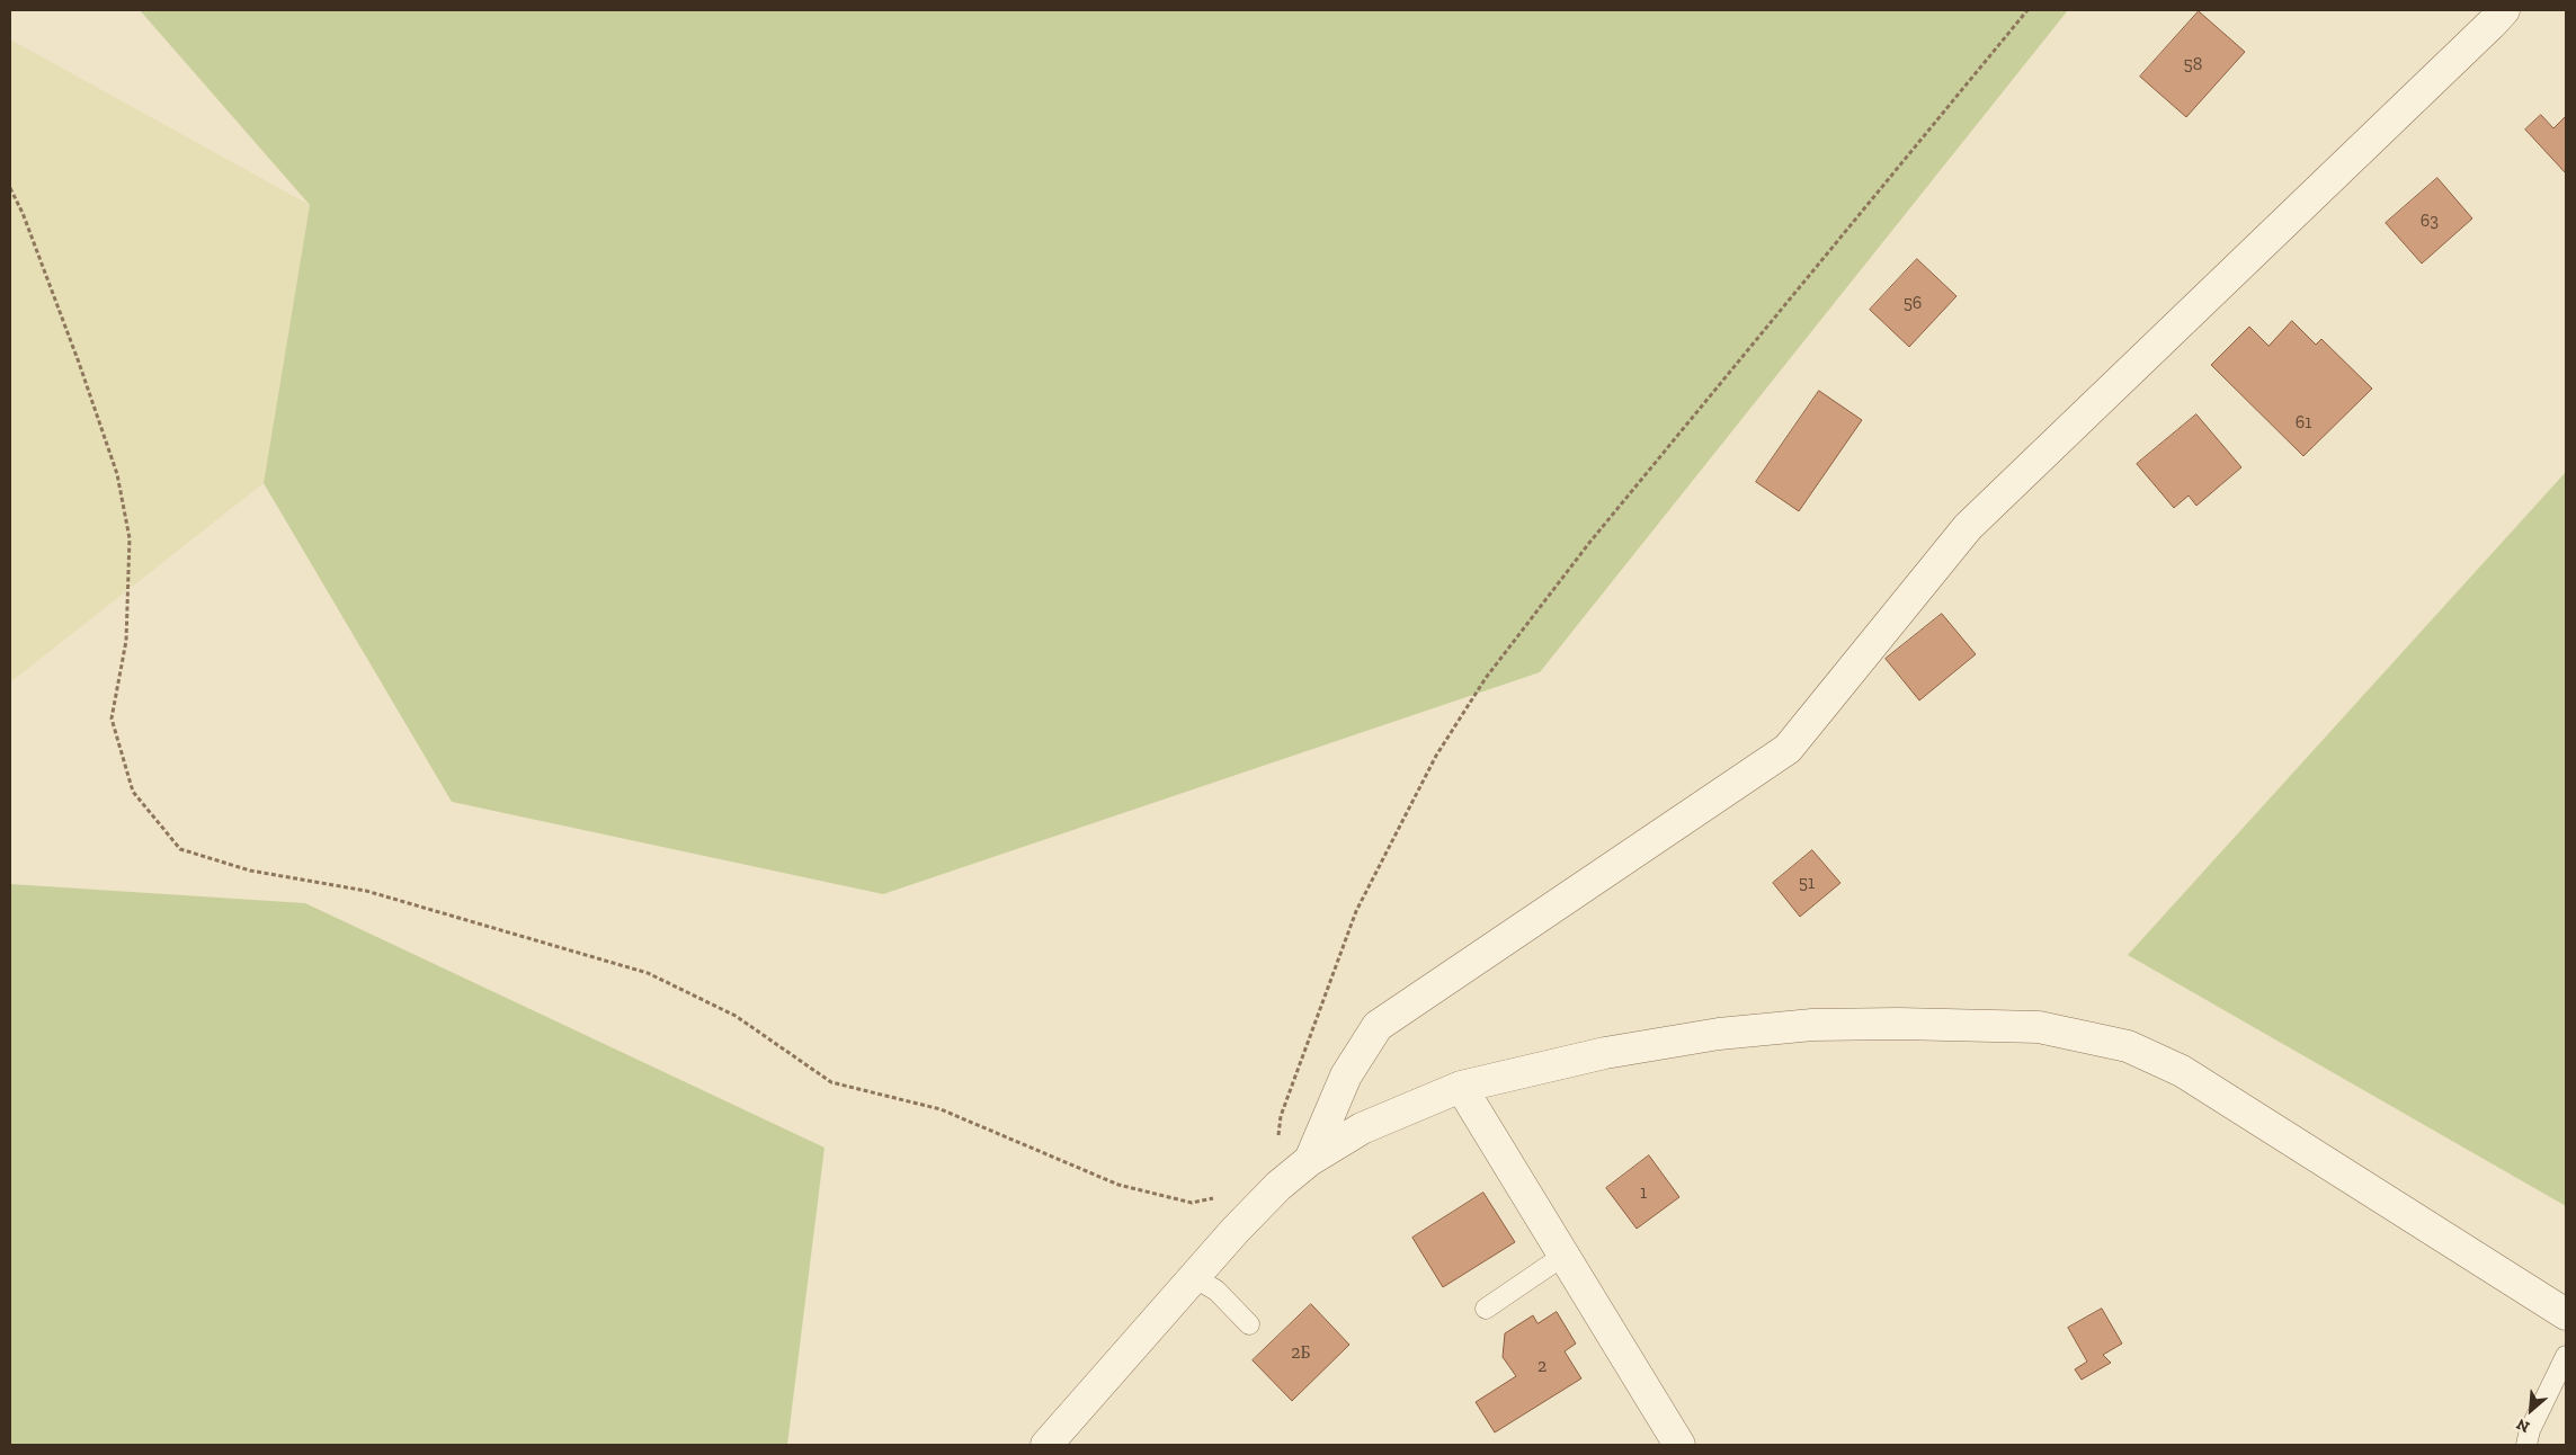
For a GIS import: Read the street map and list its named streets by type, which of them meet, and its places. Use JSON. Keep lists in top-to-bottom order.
{
  "house_numbers": [
    "58",
    "63",
    "56",
    "61",
    "51",
    "1",
    "2Б",
    "2"
  ],
  "north": "bottom left"
}
